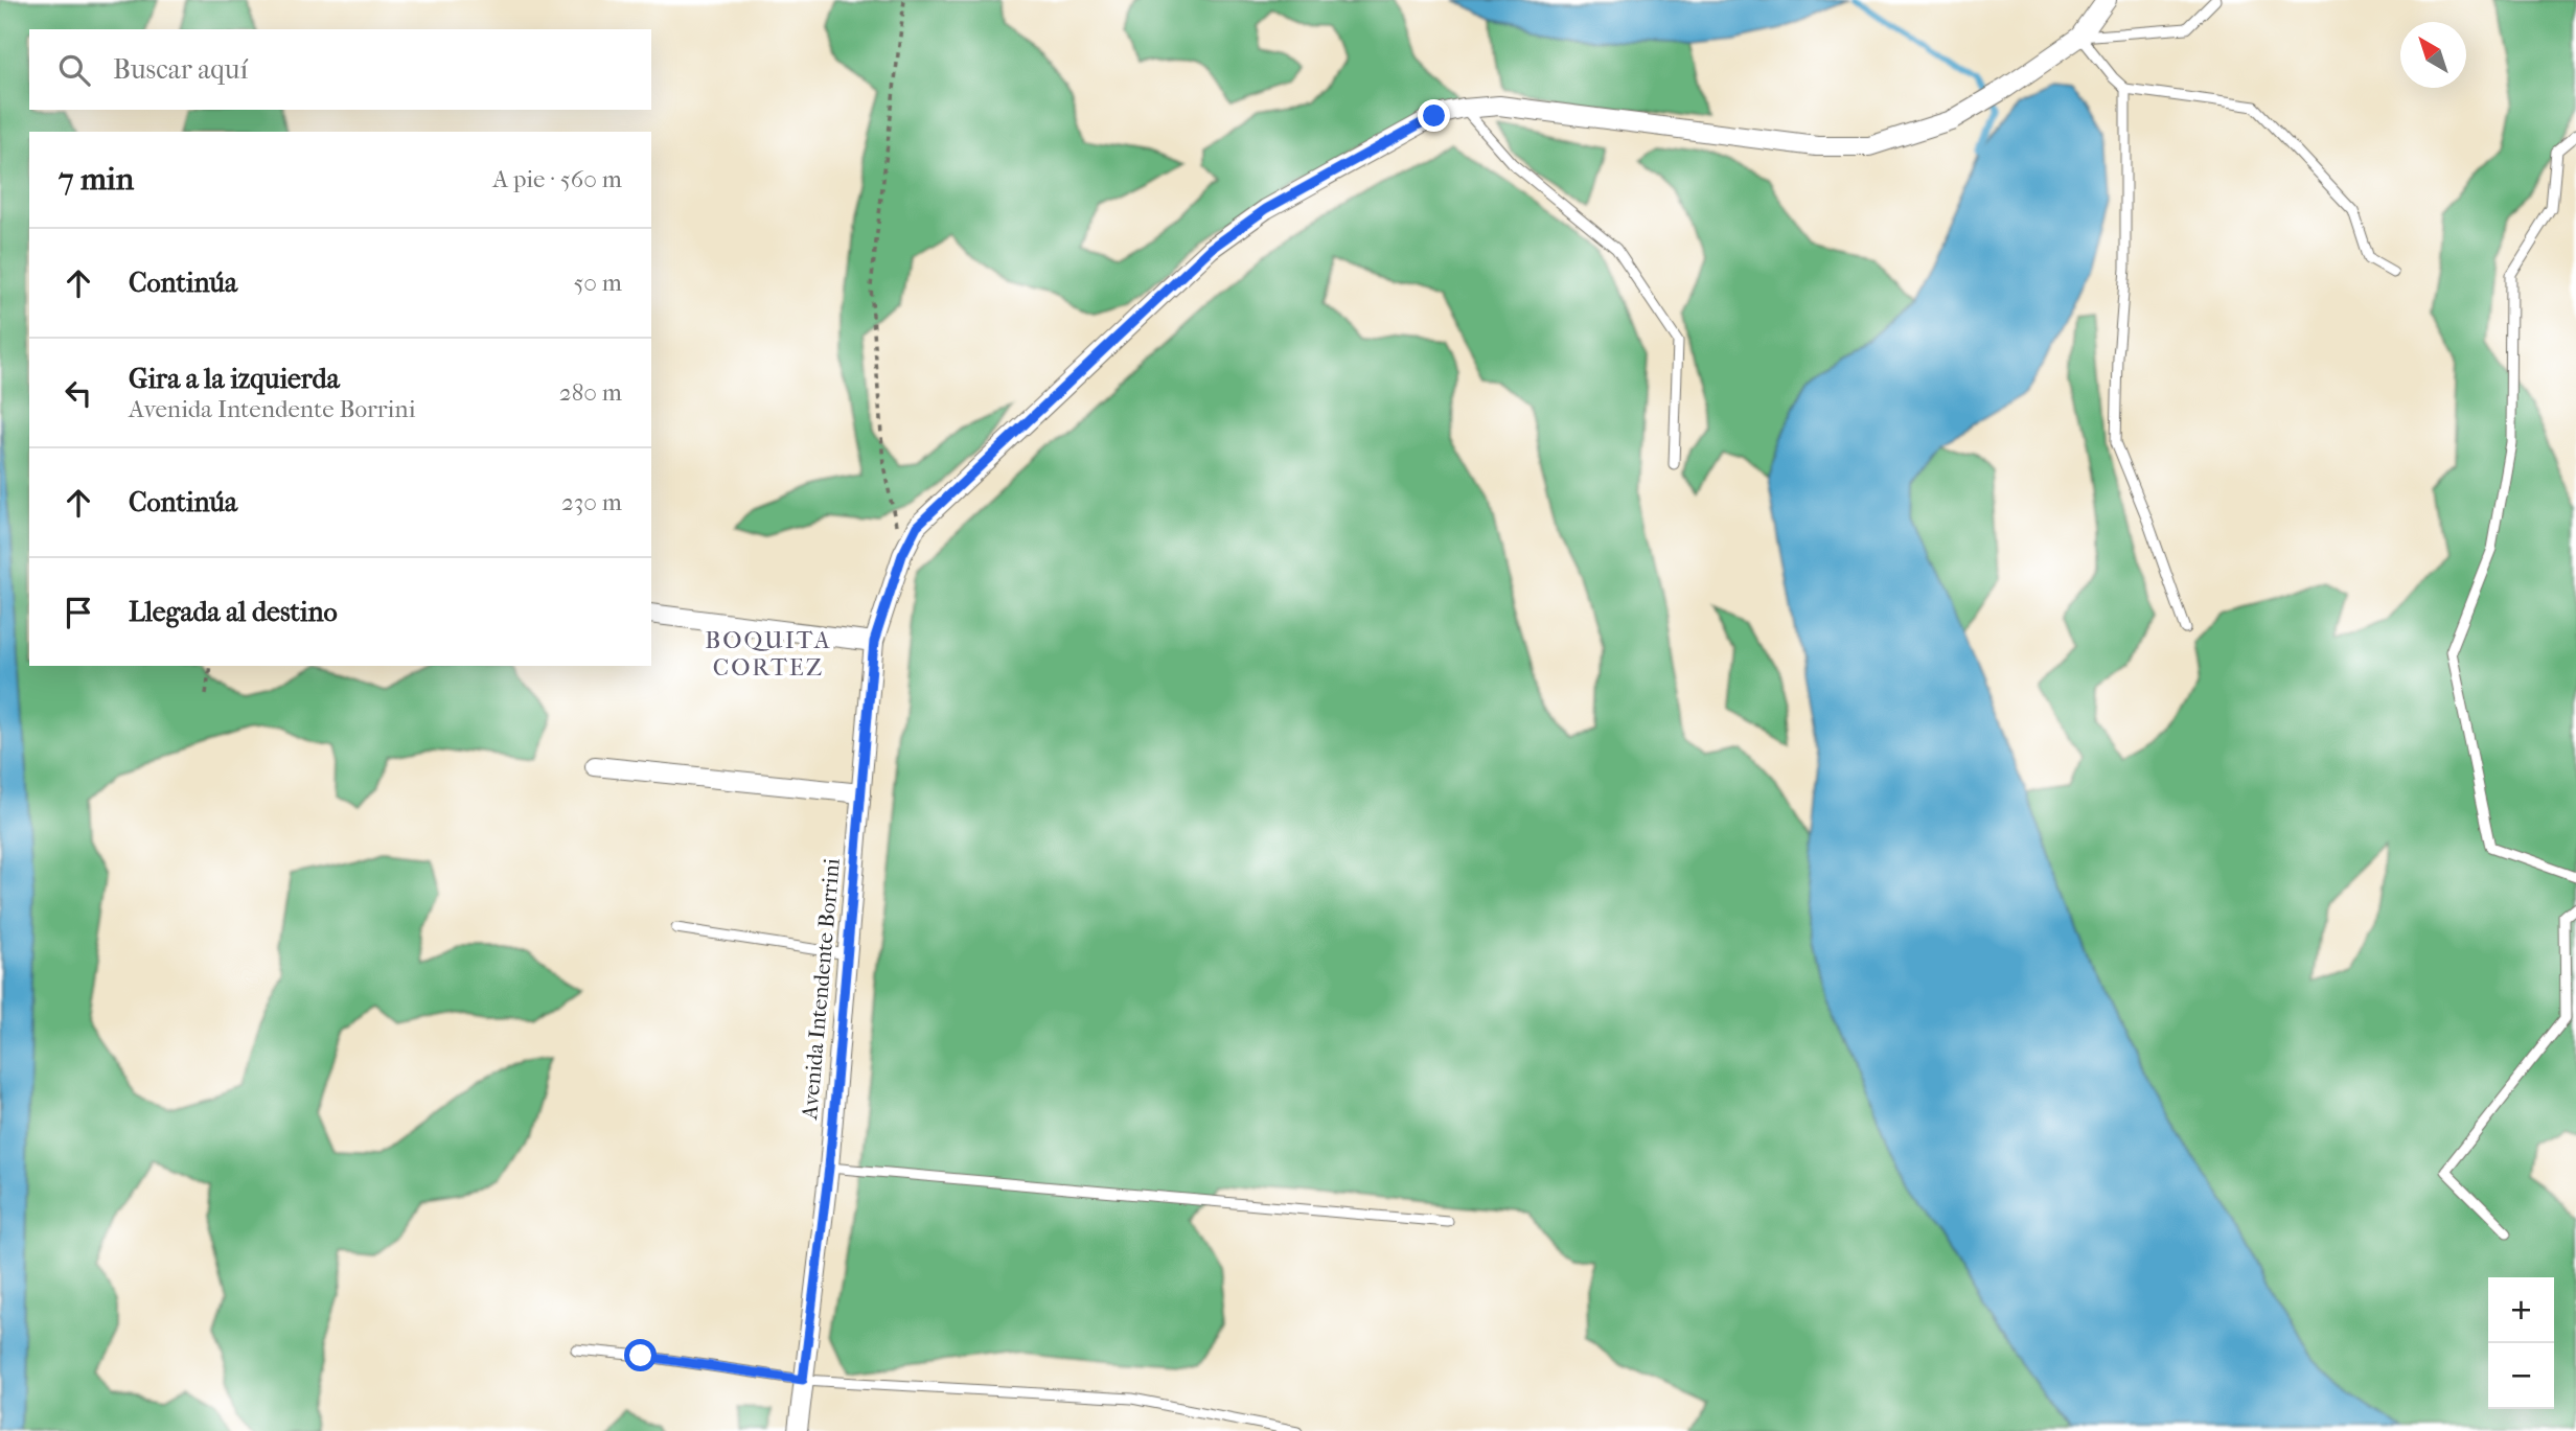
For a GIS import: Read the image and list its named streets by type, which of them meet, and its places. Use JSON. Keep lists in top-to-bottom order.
{
  "streets": {
    "street": ["Avenida Intendente Borrini"]
  },
  "districts": ["BOQUITA CORTEZ"],
  "north": "top left",
  "page": {
    "search": "Buscar aquí",
    "heading": ["7 min", "A pie · 560 m"],
    "list": [
      ["Continúa", "50 m"],
      ["Gira a la izquierda", "Avenida Intendente Borrini", "280 m"],
      ["Continúa", "230 m"],
      "Llegada al destino"
    ],
    "map_buttons": ["+", "−"]
  }
}
